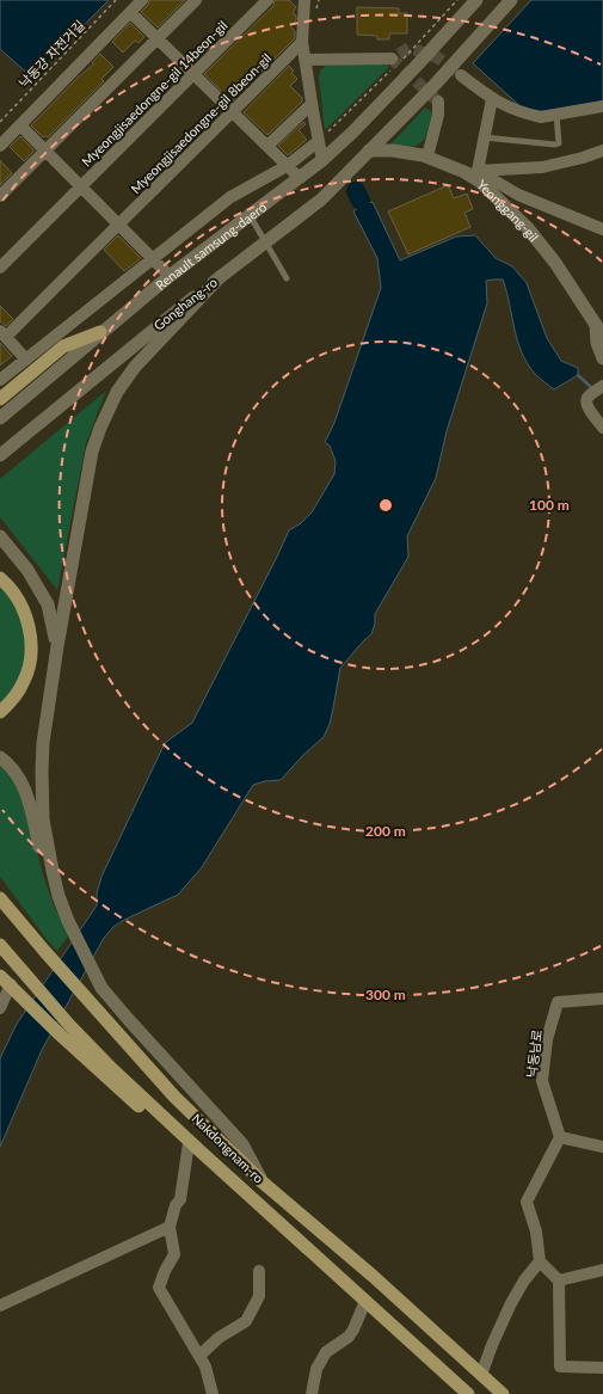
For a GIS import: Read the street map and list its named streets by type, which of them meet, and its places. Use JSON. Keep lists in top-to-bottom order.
{
  "streets": {
    "main road": [
      "Yeonggang-gil",
      "Renault samsung-daero",
      "Gonghang-ro",
      "Nakdongnam-ro"
    ],
    "street": ["Myeongjisaedongne-gil 14beon-gil", "Myeongjisaedongne-gil 8beon-gil", "낙동남로"],
    "path": ["낙동강 자전거길"]
  },
  "crossings": [
    ["Yeonggang-gil", "Gonghang-ro"]
  ],
  "rings": ["100 m", "200 m", "300 m"]
}
